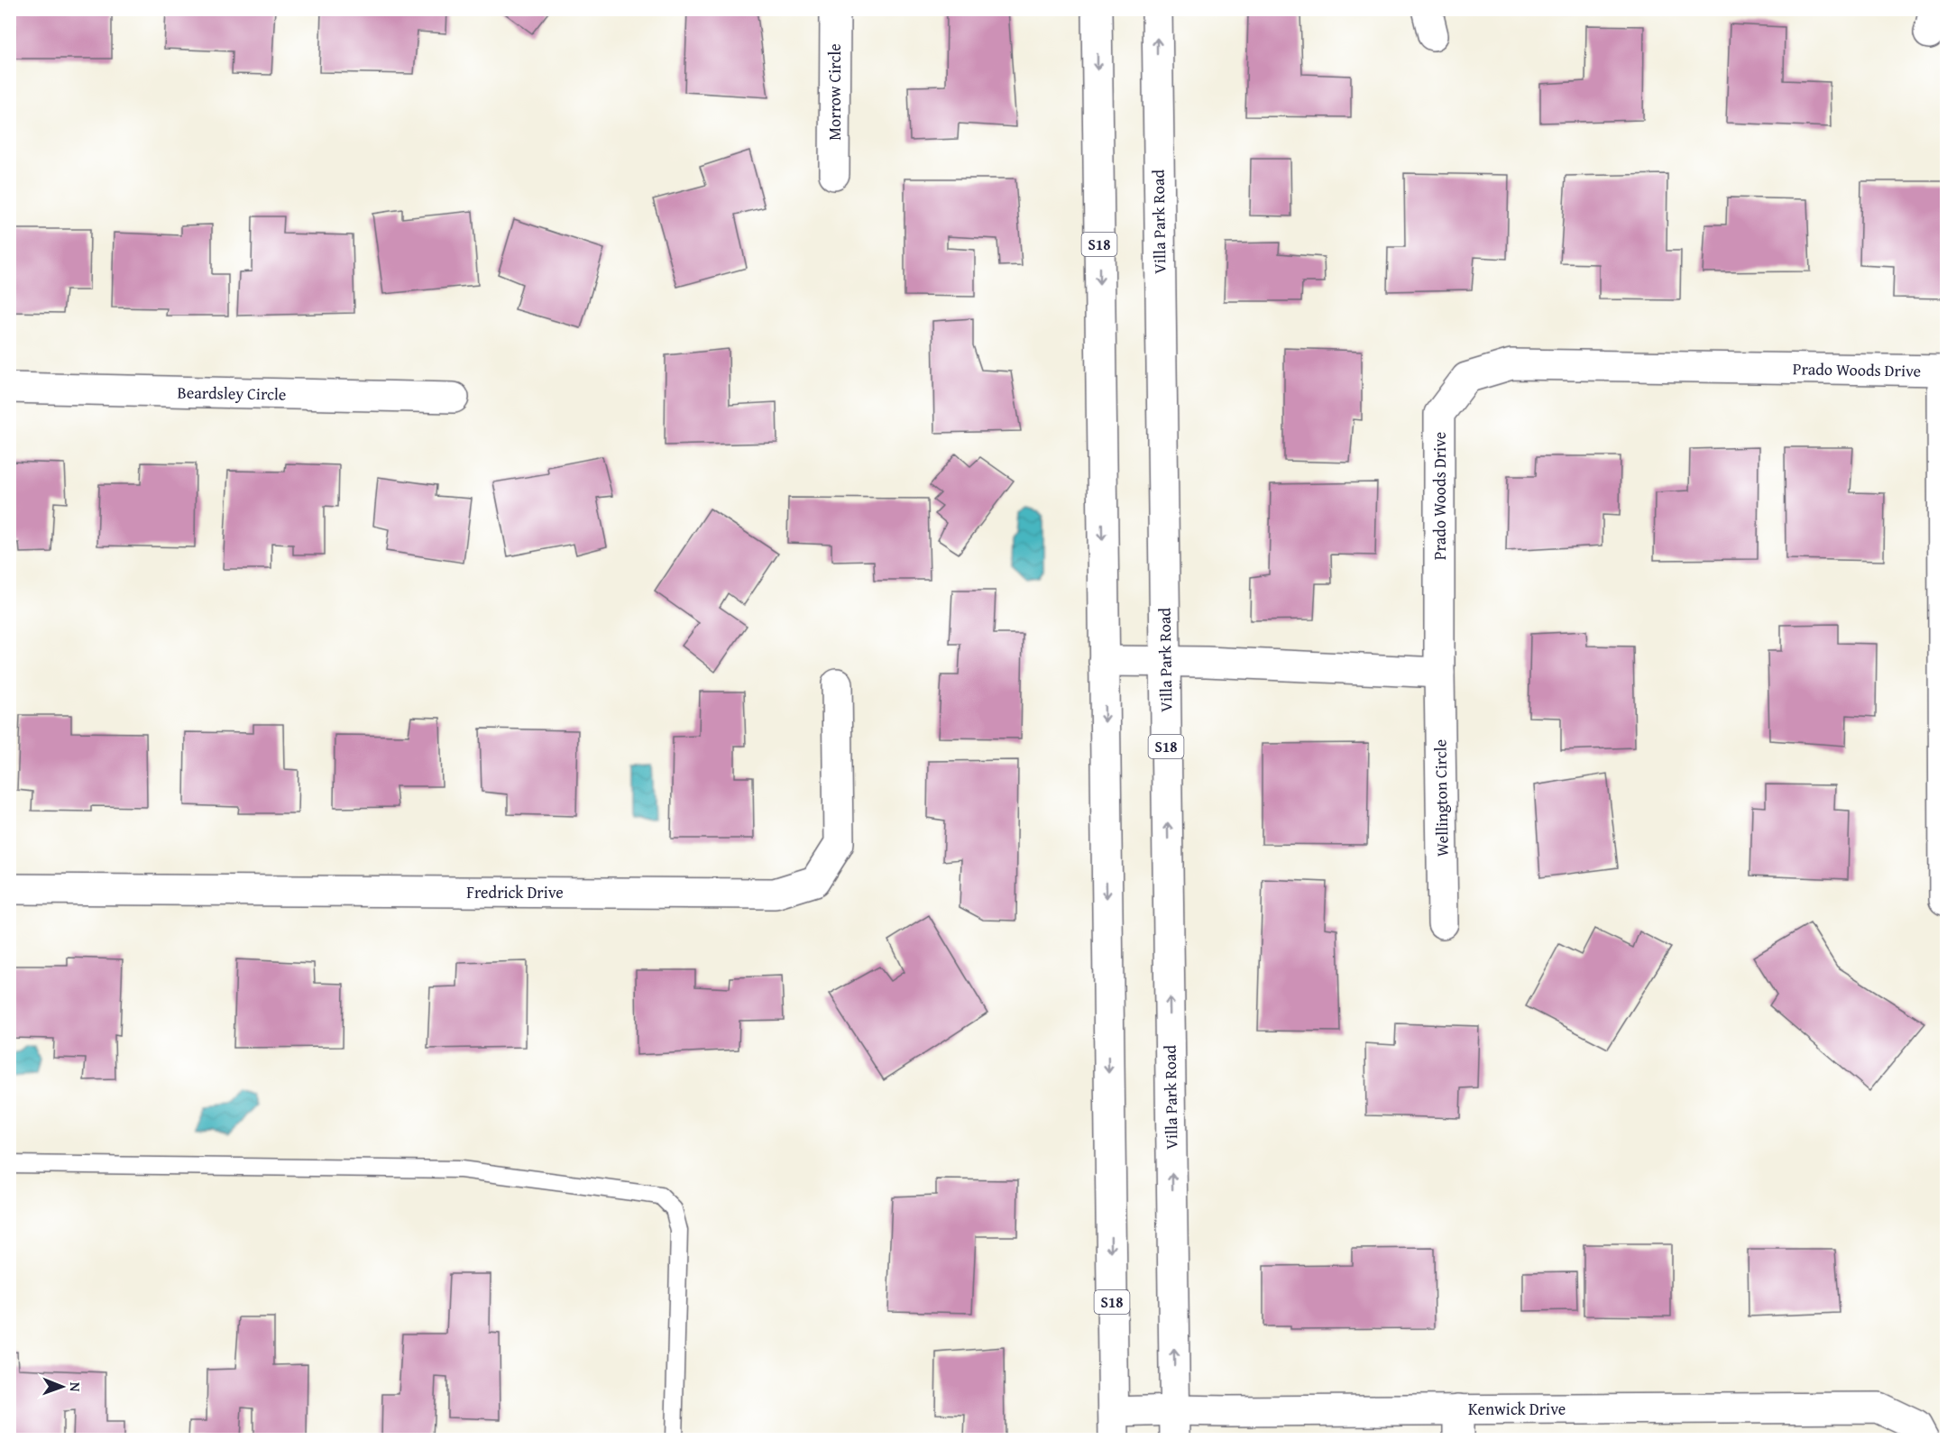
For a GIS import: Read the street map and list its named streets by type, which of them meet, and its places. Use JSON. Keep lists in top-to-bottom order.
{
  "streets": {
    "street": [
      "Morrow Circle",
      "Villa Park Road",
      "S18",
      "Prado Woods Drive",
      "Beardsley Circle",
      "Wellington Circle",
      "Fredrick Drive",
      "Kenwick Drive"
    ]
  },
  "crossings": [
    ["Villa Park Road", "Kenwick Drive"],
    ["S18", "Kenwick Drive"],
    ["Prado Woods Drive", "Wellington Circle"]
  ],
  "north": "right"
}
